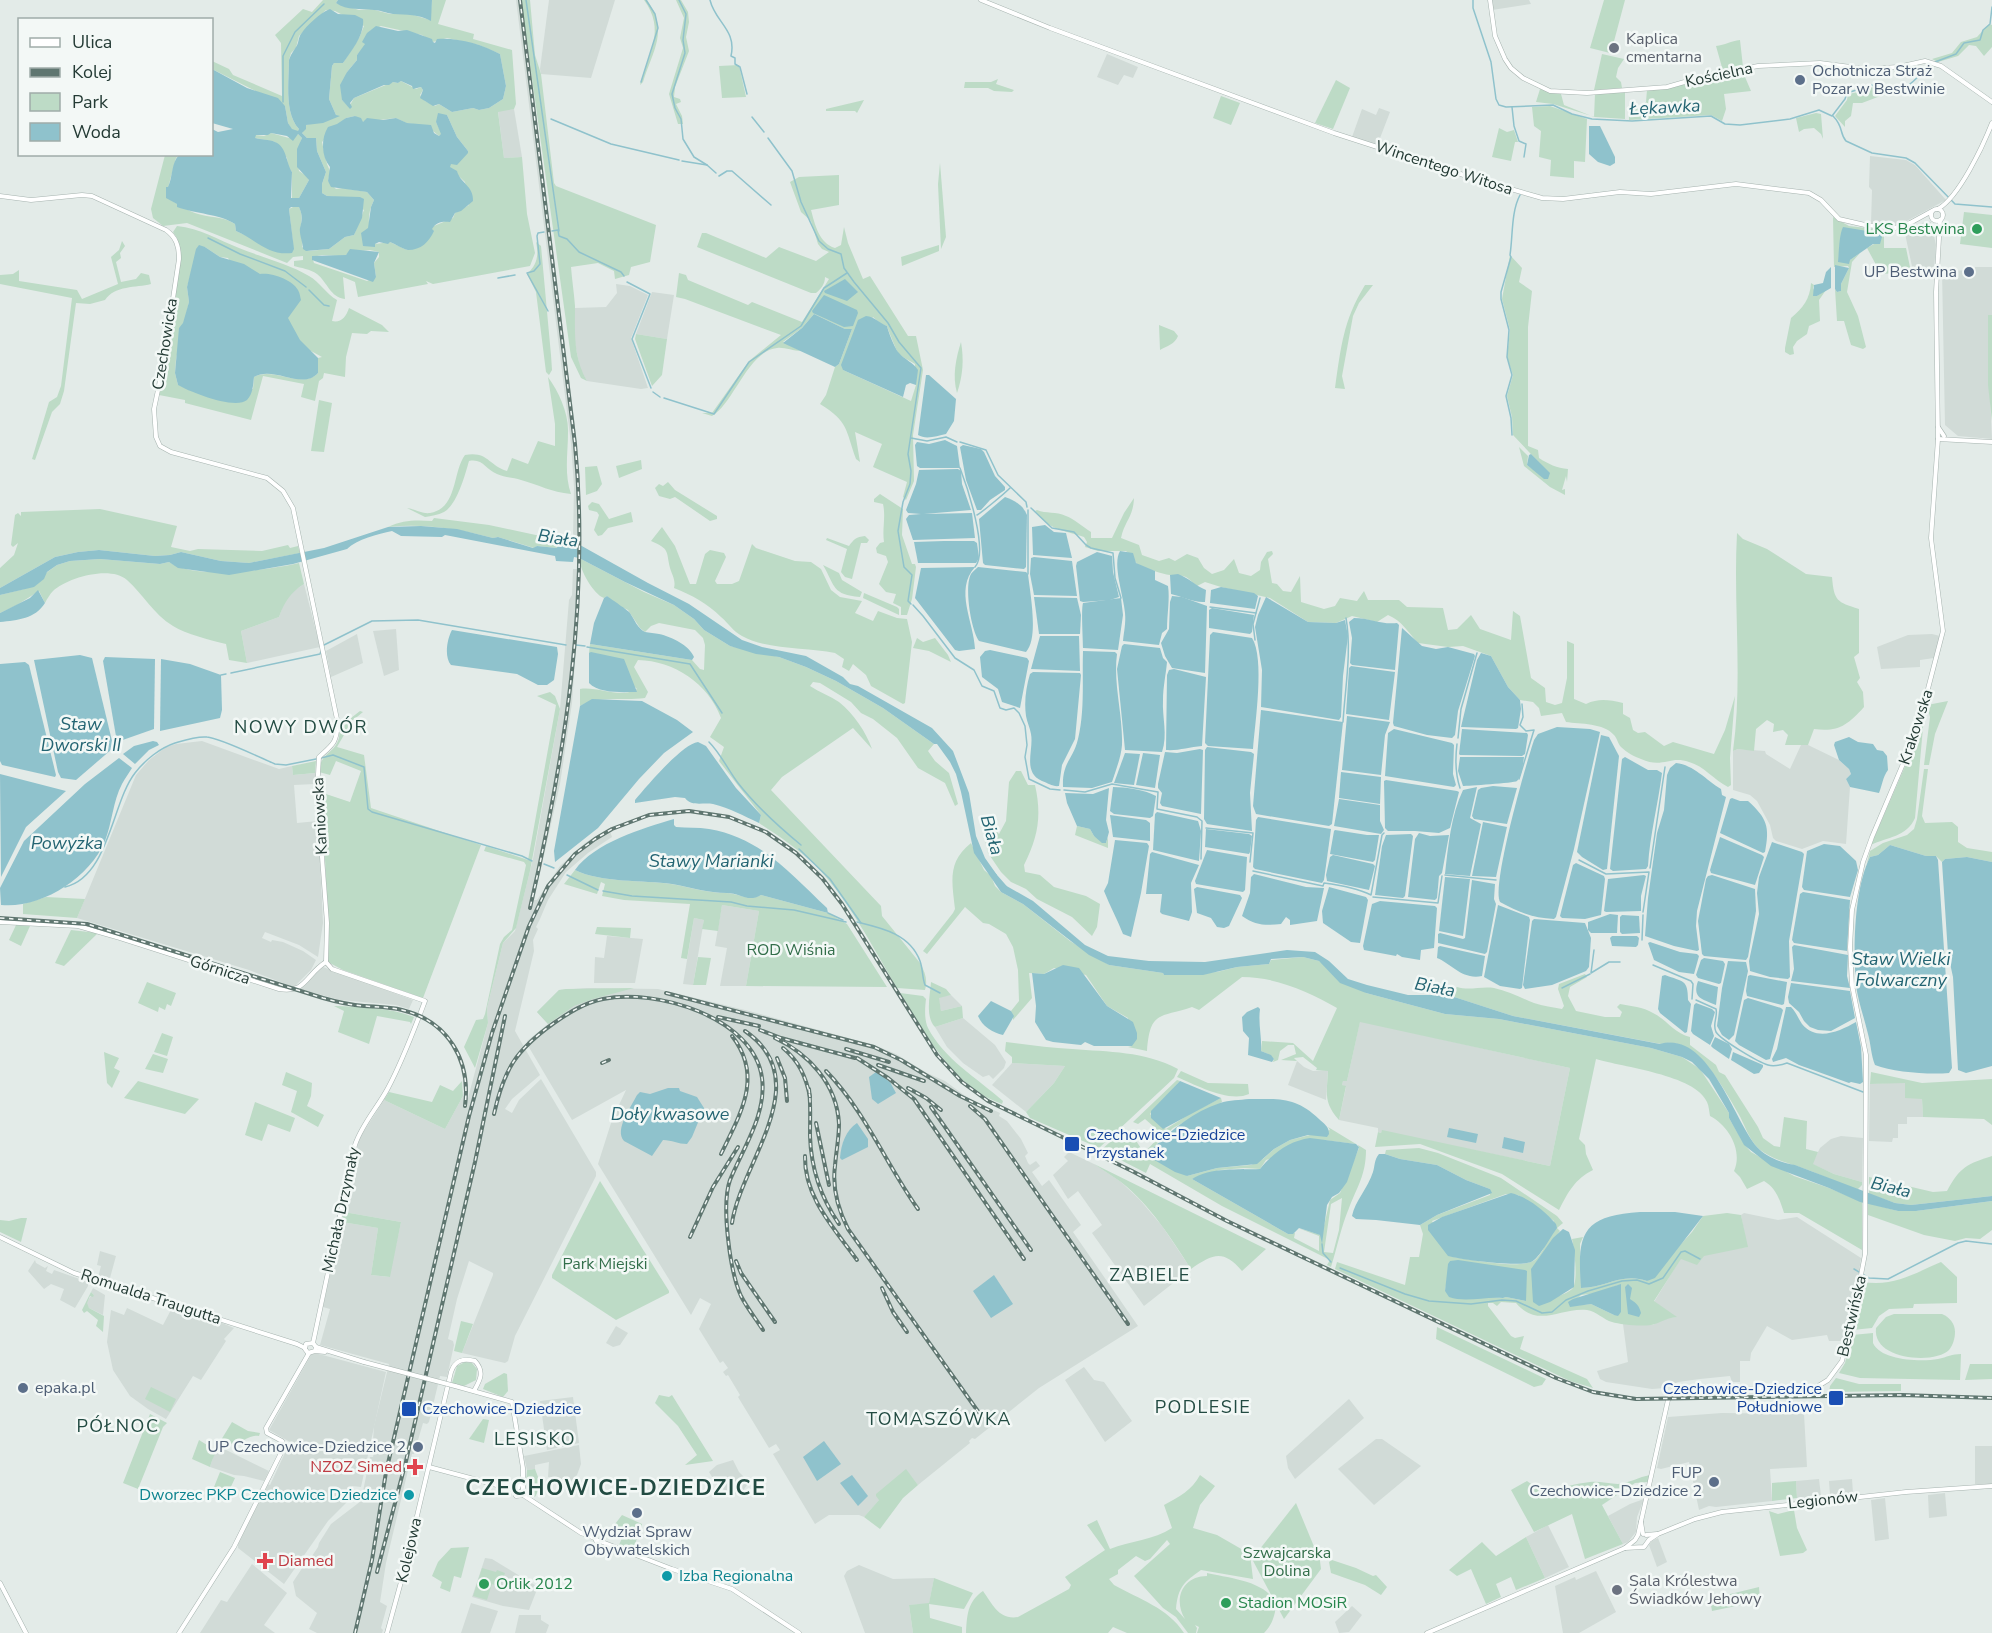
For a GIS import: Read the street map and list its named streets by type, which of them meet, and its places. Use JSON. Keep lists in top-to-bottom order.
{
  "streets": {
    "street": [
      "Kościelna",
      "Wincentego Witosa",
      "Czechowicka",
      "Krakowska",
      "Kaniowska",
      "Górnicza",
      "Michała Drzymały",
      "Romualda Traugutta",
      "Bestwińska",
      "Legionów",
      "Kolejowa"
    ]
  },
  "crossings": [
    ["Wincentego Witosa", "Krakowska"],
    ["Czechowicka", "Kaniowska"],
    ["Krakowska", "Bestwińska"],
    ["Kaniowska", "Górnicza"],
    ["Kaniowska", "Michała Drzymały"],
    ["Górnicza", "Michała Drzymały"],
    ["Michała Drzymały", "Romualda Traugutta"],
    ["Romualda Traugutta", "Kolejowa"],
    ["Bestwińska", "Legionów"]
  ],
  "districts": [
    "NOWY DWÓR",
    "ZABIELE",
    "PODLESIE",
    "TOMASZÓWKA",
    "PÓŁNOC",
    "LESISKO",
    "CZECHOWICE-DZIEDZICE"
  ],
  "water": [
    "Łękawka",
    "Biała",
    "Staw Dworski II",
    "Powyżka",
    "Stawy Marianki",
    "Staw Wielki Folwarczny",
    "Doły kwasowe"
  ],
  "parks": ["ROD Wiśnia", "Park Miejski", "Szwajcarska Dolina"],
  "places": {
    "other": [
      "Kaplica cmentarna",
      "Ochotnicza Straż Pozar w Bestwinie",
      "LKS Bestwina",
      "UP Bestwina",
      "epaka.pl",
      "UP Czechowice-Dziedzice 2",
      "FUP Czechowice-Dziedzice 2",
      "Dworzec PKP Czechowice Dziedzice",
      "Wydział Spraw Obywatelskich",
      "Izba Regionalna",
      "Orlik 2012",
      "Sala Królestwa Świadków Jehowy",
      "Stadion MOSiR"
    ],
    "transit": ["Czechowice-Dziedzice Przystanek", "Czechowice-Dziedzice Południowe", "Czechowice-Dziedzice"],
    "health": ["NZOZ Simed", "Diamed"]
  },
  "legend": [
    "Ulica",
    "Kolej",
    "Park",
    "Woda"
  ]
}
